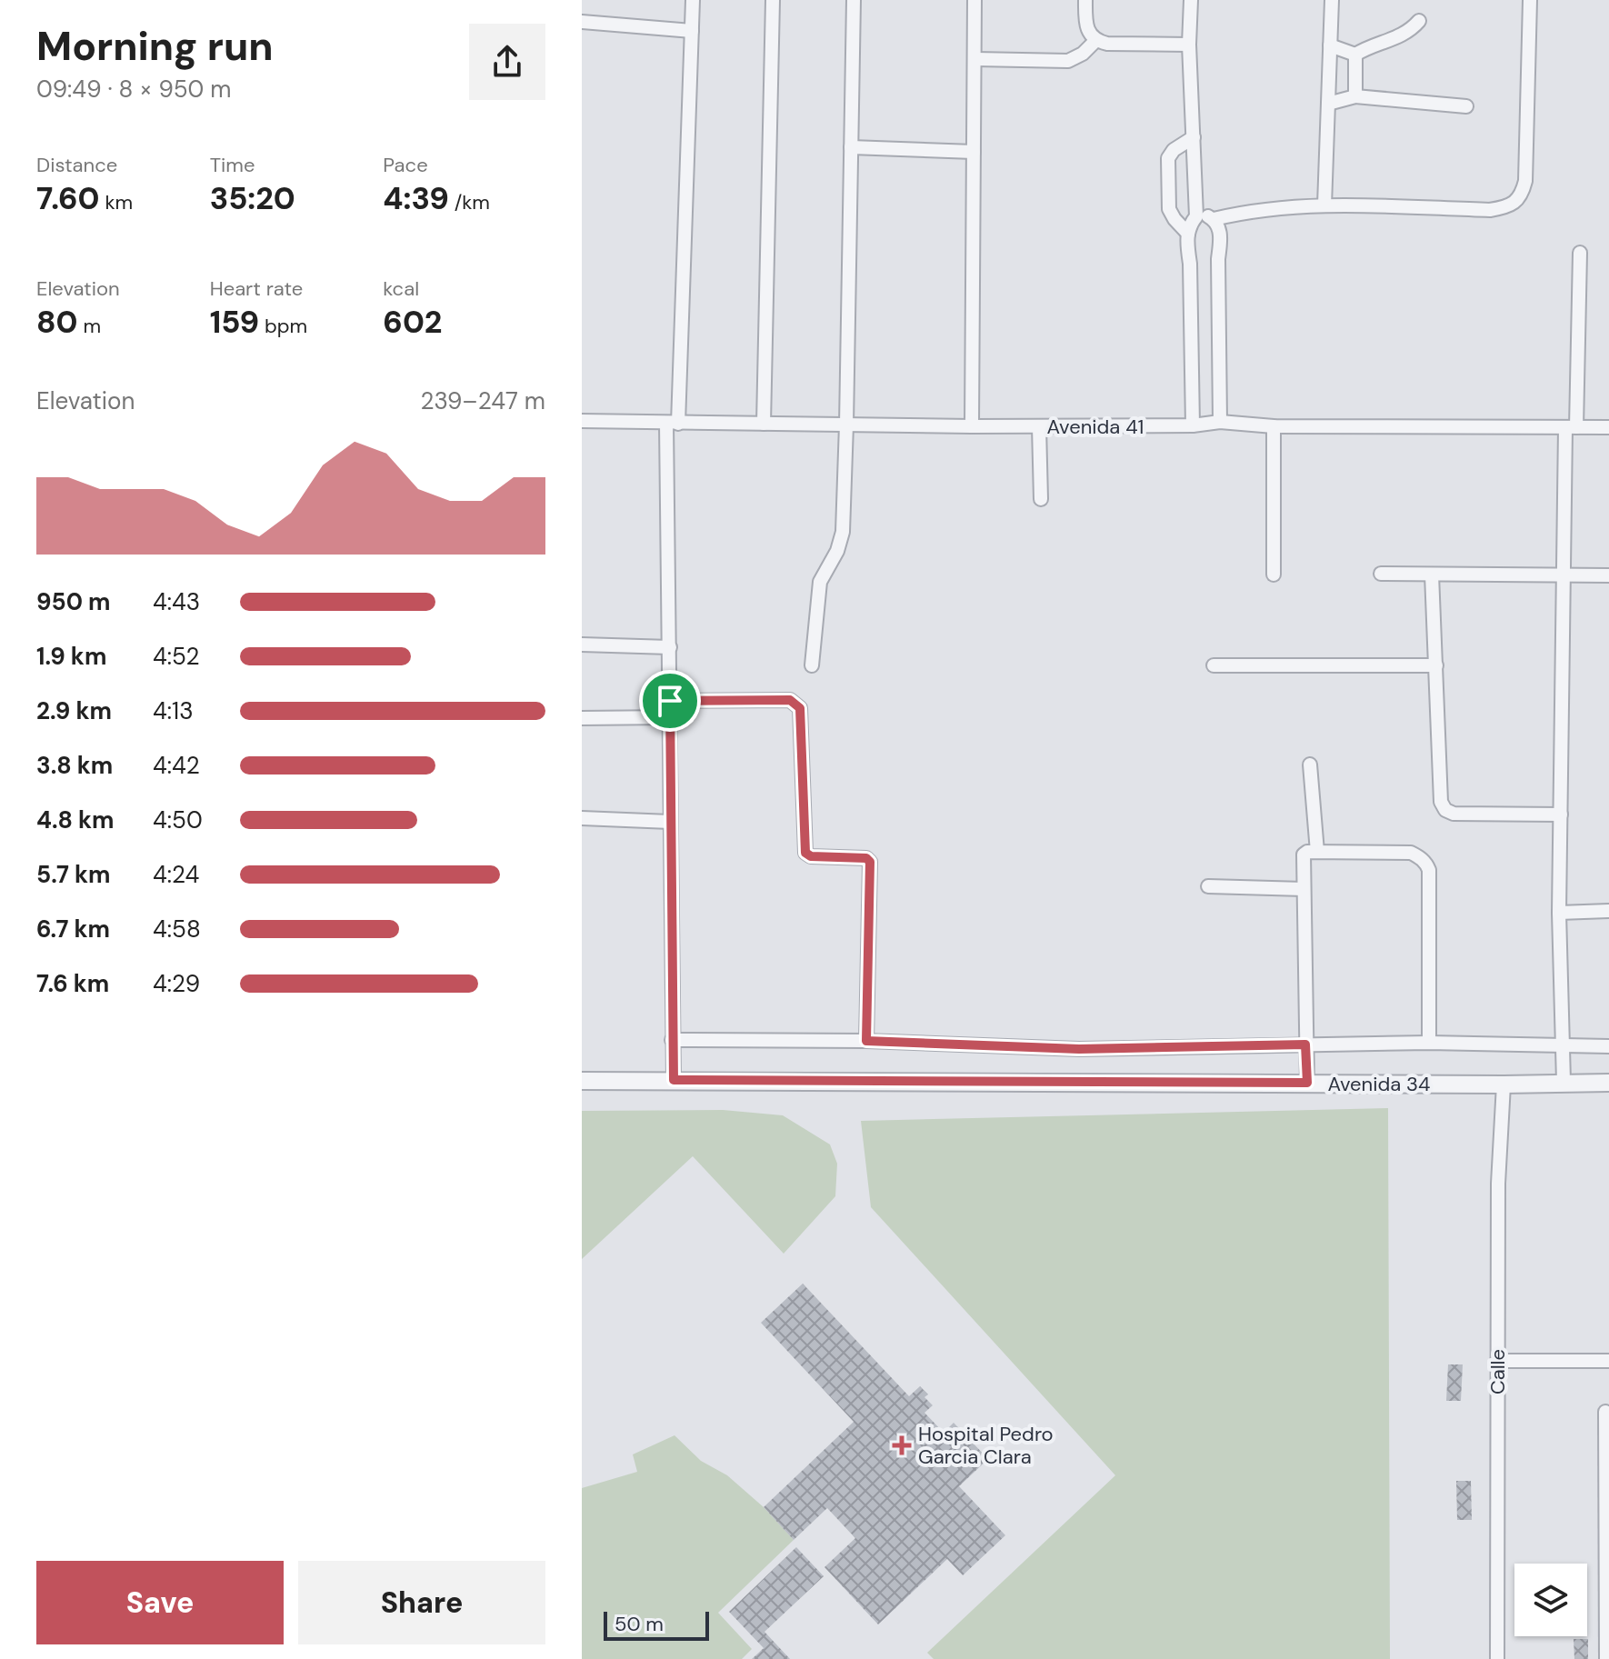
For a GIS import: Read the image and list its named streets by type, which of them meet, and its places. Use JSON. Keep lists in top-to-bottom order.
{
  "streets": {
    "street": ["Avenida 41", "Avenida 34", "Calle"]
  },
  "crossings": [
    ["Avenida 34", "Calle"]
  ],
  "places": {
    "health": ["Hospital Pedro Garcia Clara"]
  },
  "scale_bar": "50 m",
  "page": {
    "heading": ["Morning run", "09:49 · 8 × 950 m"],
    "stats": [
      ["Distance", "7.60 km"],
      ["Time", "35:20"],
      ["Pace", "4:39 /km"],
      ["Elevation", "80 m"],
      ["Heart rate", "159 bpm"],
      ["kcal", "602"]
    ],
    "chart": ["Elevation", "239–247 m"],
    "list": [
      {
        "name": "950 m",
        "note": "4:43"
      },
      {
        "name": "1.9 km",
        "note": "4:52"
      },
      {
        "name": "2.9 km",
        "note": "4:13"
      },
      {
        "name": "3.8 km",
        "note": "4:42"
      },
      {
        "name": "4.8 km",
        "note": "4:50"
      },
      {
        "name": "5.7 km",
        "note": "4:24"
      },
      {
        "name": "6.7 km",
        "note": "4:58"
      },
      {
        "name": "7.6 km",
        "note": "4:29"
      }
    ],
    "buttons": ["Save", "Share"],
    "scale": "50 m"
  }
}
